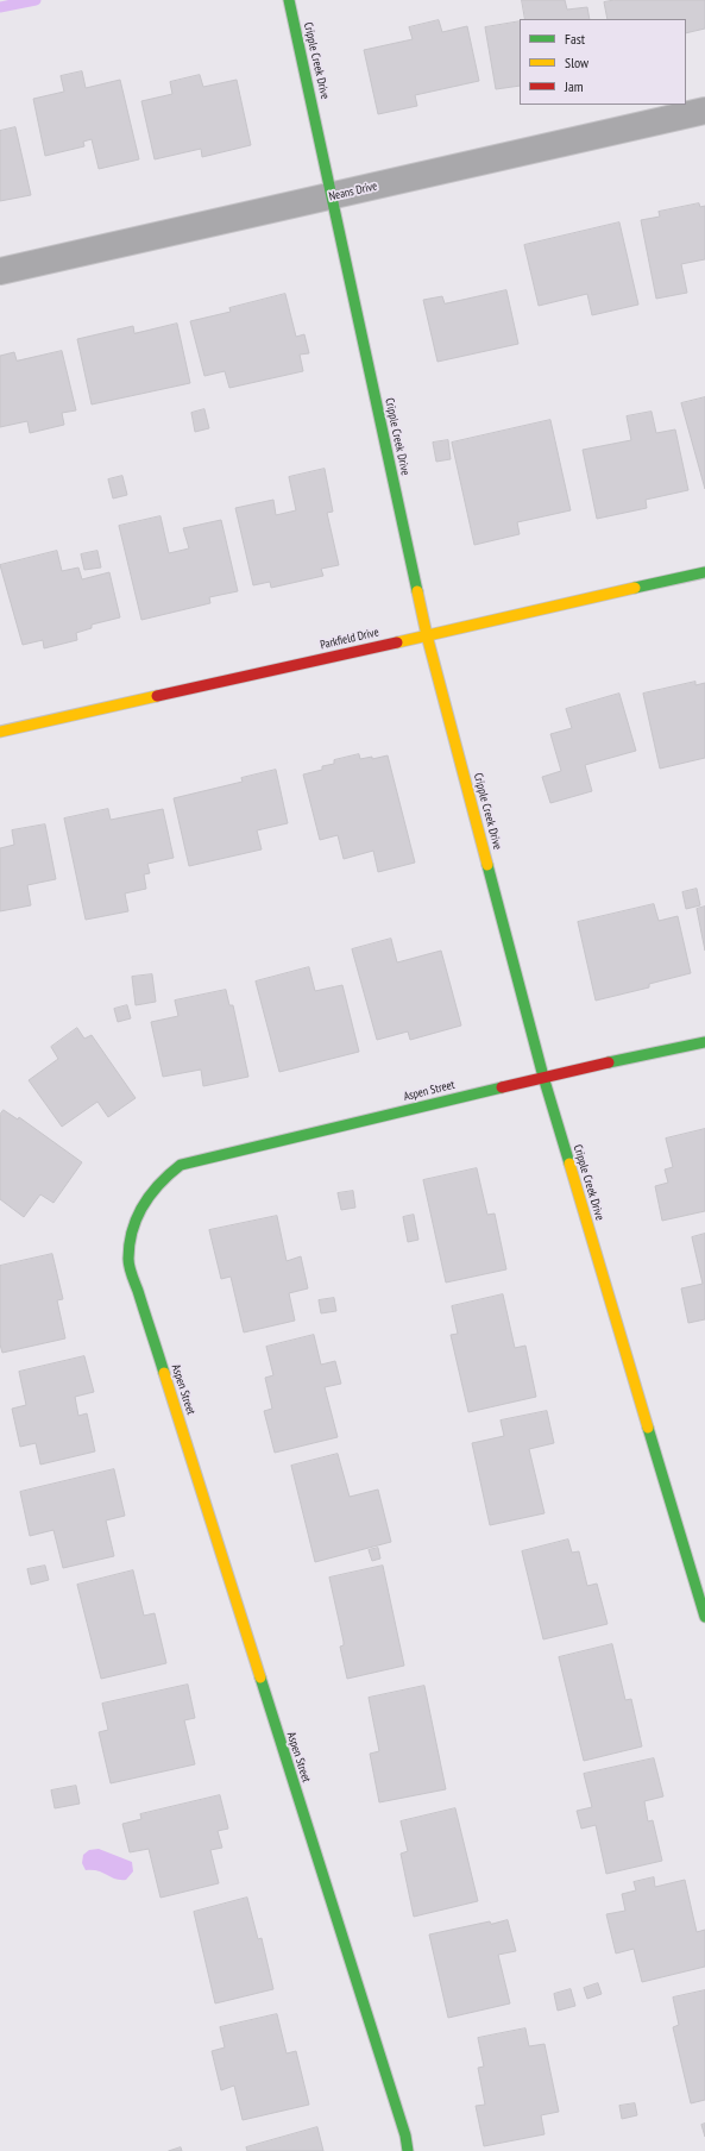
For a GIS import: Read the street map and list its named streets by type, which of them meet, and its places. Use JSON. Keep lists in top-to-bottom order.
{
  "streets": {
    "street": [
      "Cripple Creek Drive",
      "Neans Drive",
      "Parkfield Drive",
      "Aspen Street"
    ]
  },
  "crossings": [
    ["Cripple Creek Drive", "Neans Drive"],
    ["Cripple Creek Drive", "Parkfield Drive"],
    ["Cripple Creek Drive", "Aspen Street"]
  ],
  "legend": ["Fast", "Slow", "Jam"]
}
